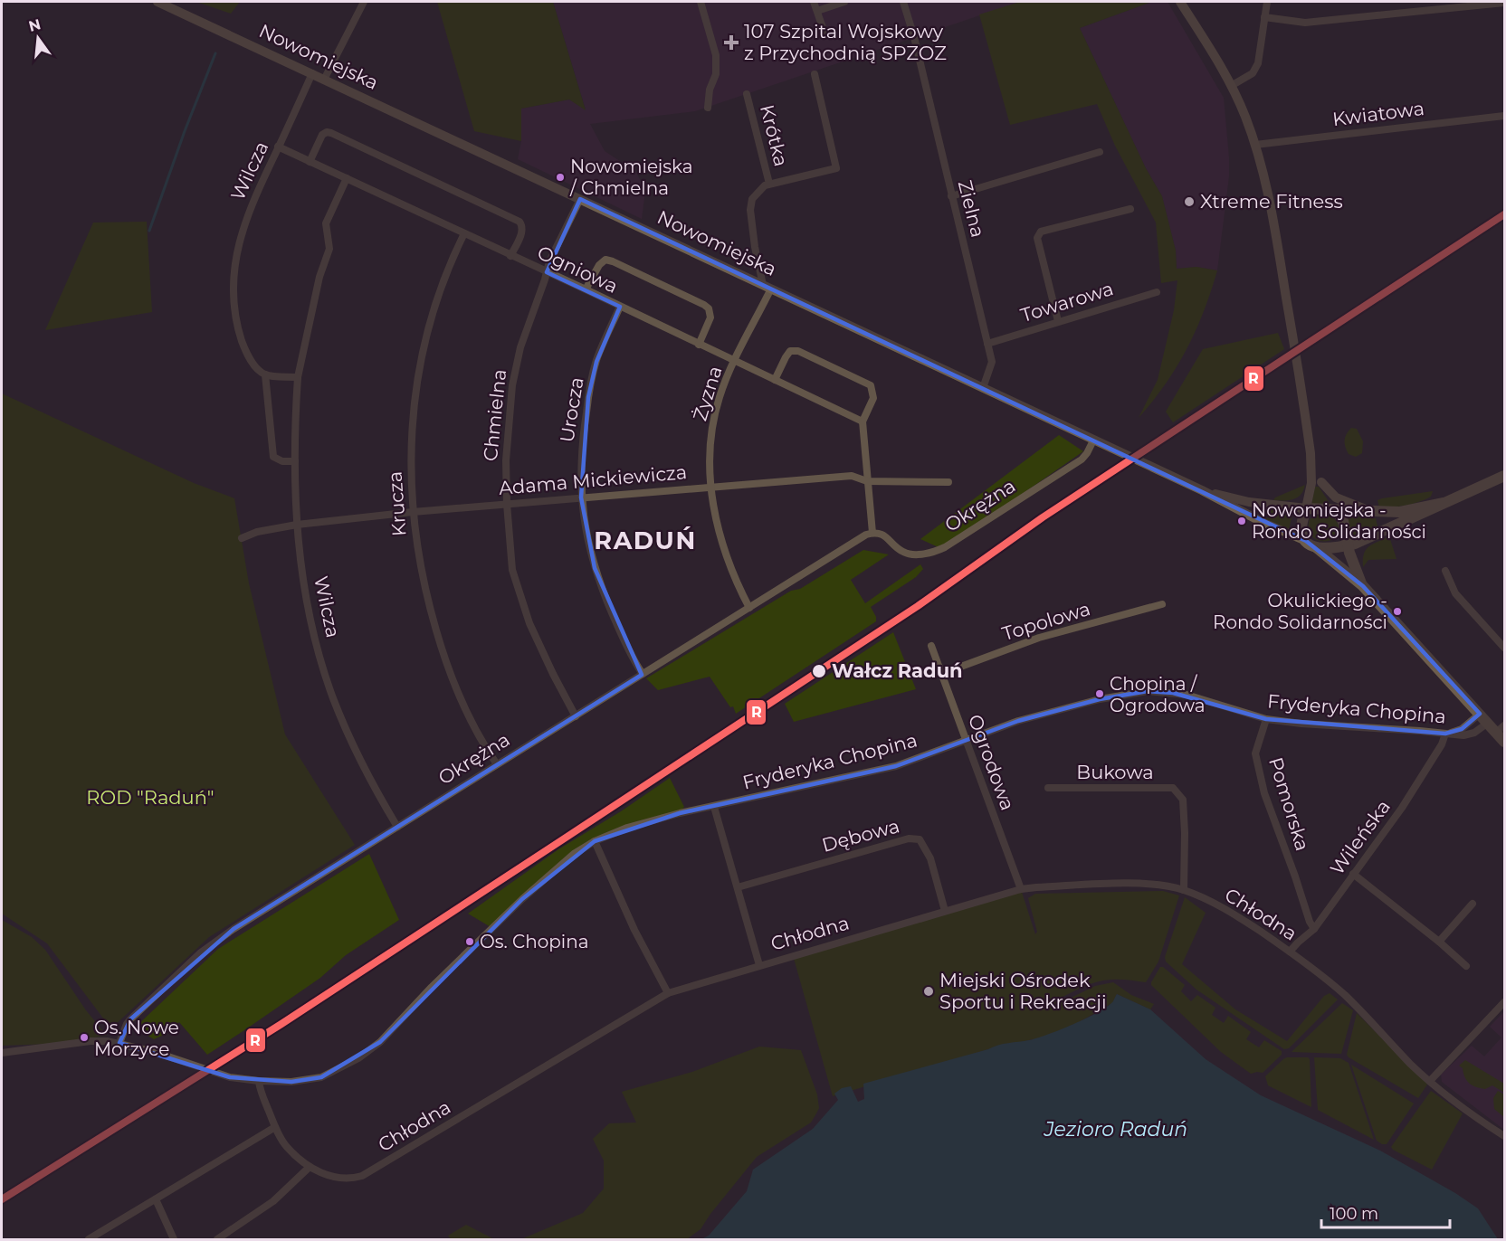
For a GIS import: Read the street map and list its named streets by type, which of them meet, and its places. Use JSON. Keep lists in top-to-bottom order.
{
  "streets": {
    "street": [
      "Nowomiejska",
      "Kwiatowa",
      "Krótka",
      "Wilcza",
      "Zielna",
      "Ogniowa",
      "Towarowa",
      "Żyzna",
      "Urocza",
      "Chmielna",
      "Adama Mickiewicza",
      "Krucza",
      "Okrężna",
      "Topolowa",
      "Fryderyka Chopina",
      "Ogrodowa",
      "Bukowa",
      "Pomorska",
      "Dębowa",
      "Wileńska",
      "Chłodna"
    ]
  },
  "crossings": [
    ["Nowomiejska", "Wilcza"],
    ["Nowomiejska", "Zielna"],
    ["Nowomiejska", "Żyzna"],
    ["Nowomiejska", "Chmielna"],
    ["Nowomiejska", "Okrężna"],
    ["Wilcza", "Ogniowa"],
    ["Wilcza", "Adama Mickiewicza"],
    ["Wilcza", "Okrężna"],
    ["Zielna", "Towarowa"],
    ["Ogniowa", "Żyzna"],
    ["Ogniowa", "Urocza"],
    ["Ogniowa", "Chmielna"],
    ["Ogniowa", "Krucza"],
    ["Żyzna", "Adama Mickiewicza"],
    ["Żyzna", "Okrężna"],
    ["Urocza", "Adama Mickiewicza"],
    ["Urocza", "Okrężna"],
    ["Chmielna", "Adama Mickiewicza"],
    ["Chmielna", "Okrężna"],
    ["Adama Mickiewicza", "Krucza"],
    ["Krucza", "Okrężna"],
    ["Okrężna", "Fryderyka Chopina"],
    ["Topolowa", "Ogrodowa"],
    ["Fryderyka Chopina", "Ogrodowa"],
    ["Fryderyka Chopina", "Pomorska"],
    ["Fryderyka Chopina", "Wileńska"],
    ["Fryderyka Chopina", "Chłodna"],
    ["Ogrodowa", "Chłodna"],
    ["Bukowa", "Chłodna"],
    ["Pomorska", "Wileńska"],
    ["Dębowa", "Chłodna"],
    ["Wileńska", "Chłodna"]
  ],
  "districts": ["RADUŃ"],
  "water": ["Jezioro Raduń"],
  "parks": ["ROD \"Raduń\""],
  "places": {
    "health": ["107 Szpital Wojskowy z Przychodnią SPZOZ"],
    "other": [
      "Nowomiejska / Chmielna",
      "Xtreme Fitness",
      "Nowomiejska - Rondo Solidarności",
      "Okulickiego - Rondo Solidarności",
      "Wałcz Raduń",
      "Chopina / Ogrodowa",
      "Os. Chopina",
      "Miejski Ośrodek Sportu i Rekreacji",
      "Os. Nowe Morzyce"
    ]
  },
  "lines": ["transit line R"],
  "scale_bar": "100 m",
  "north": "top"
}
